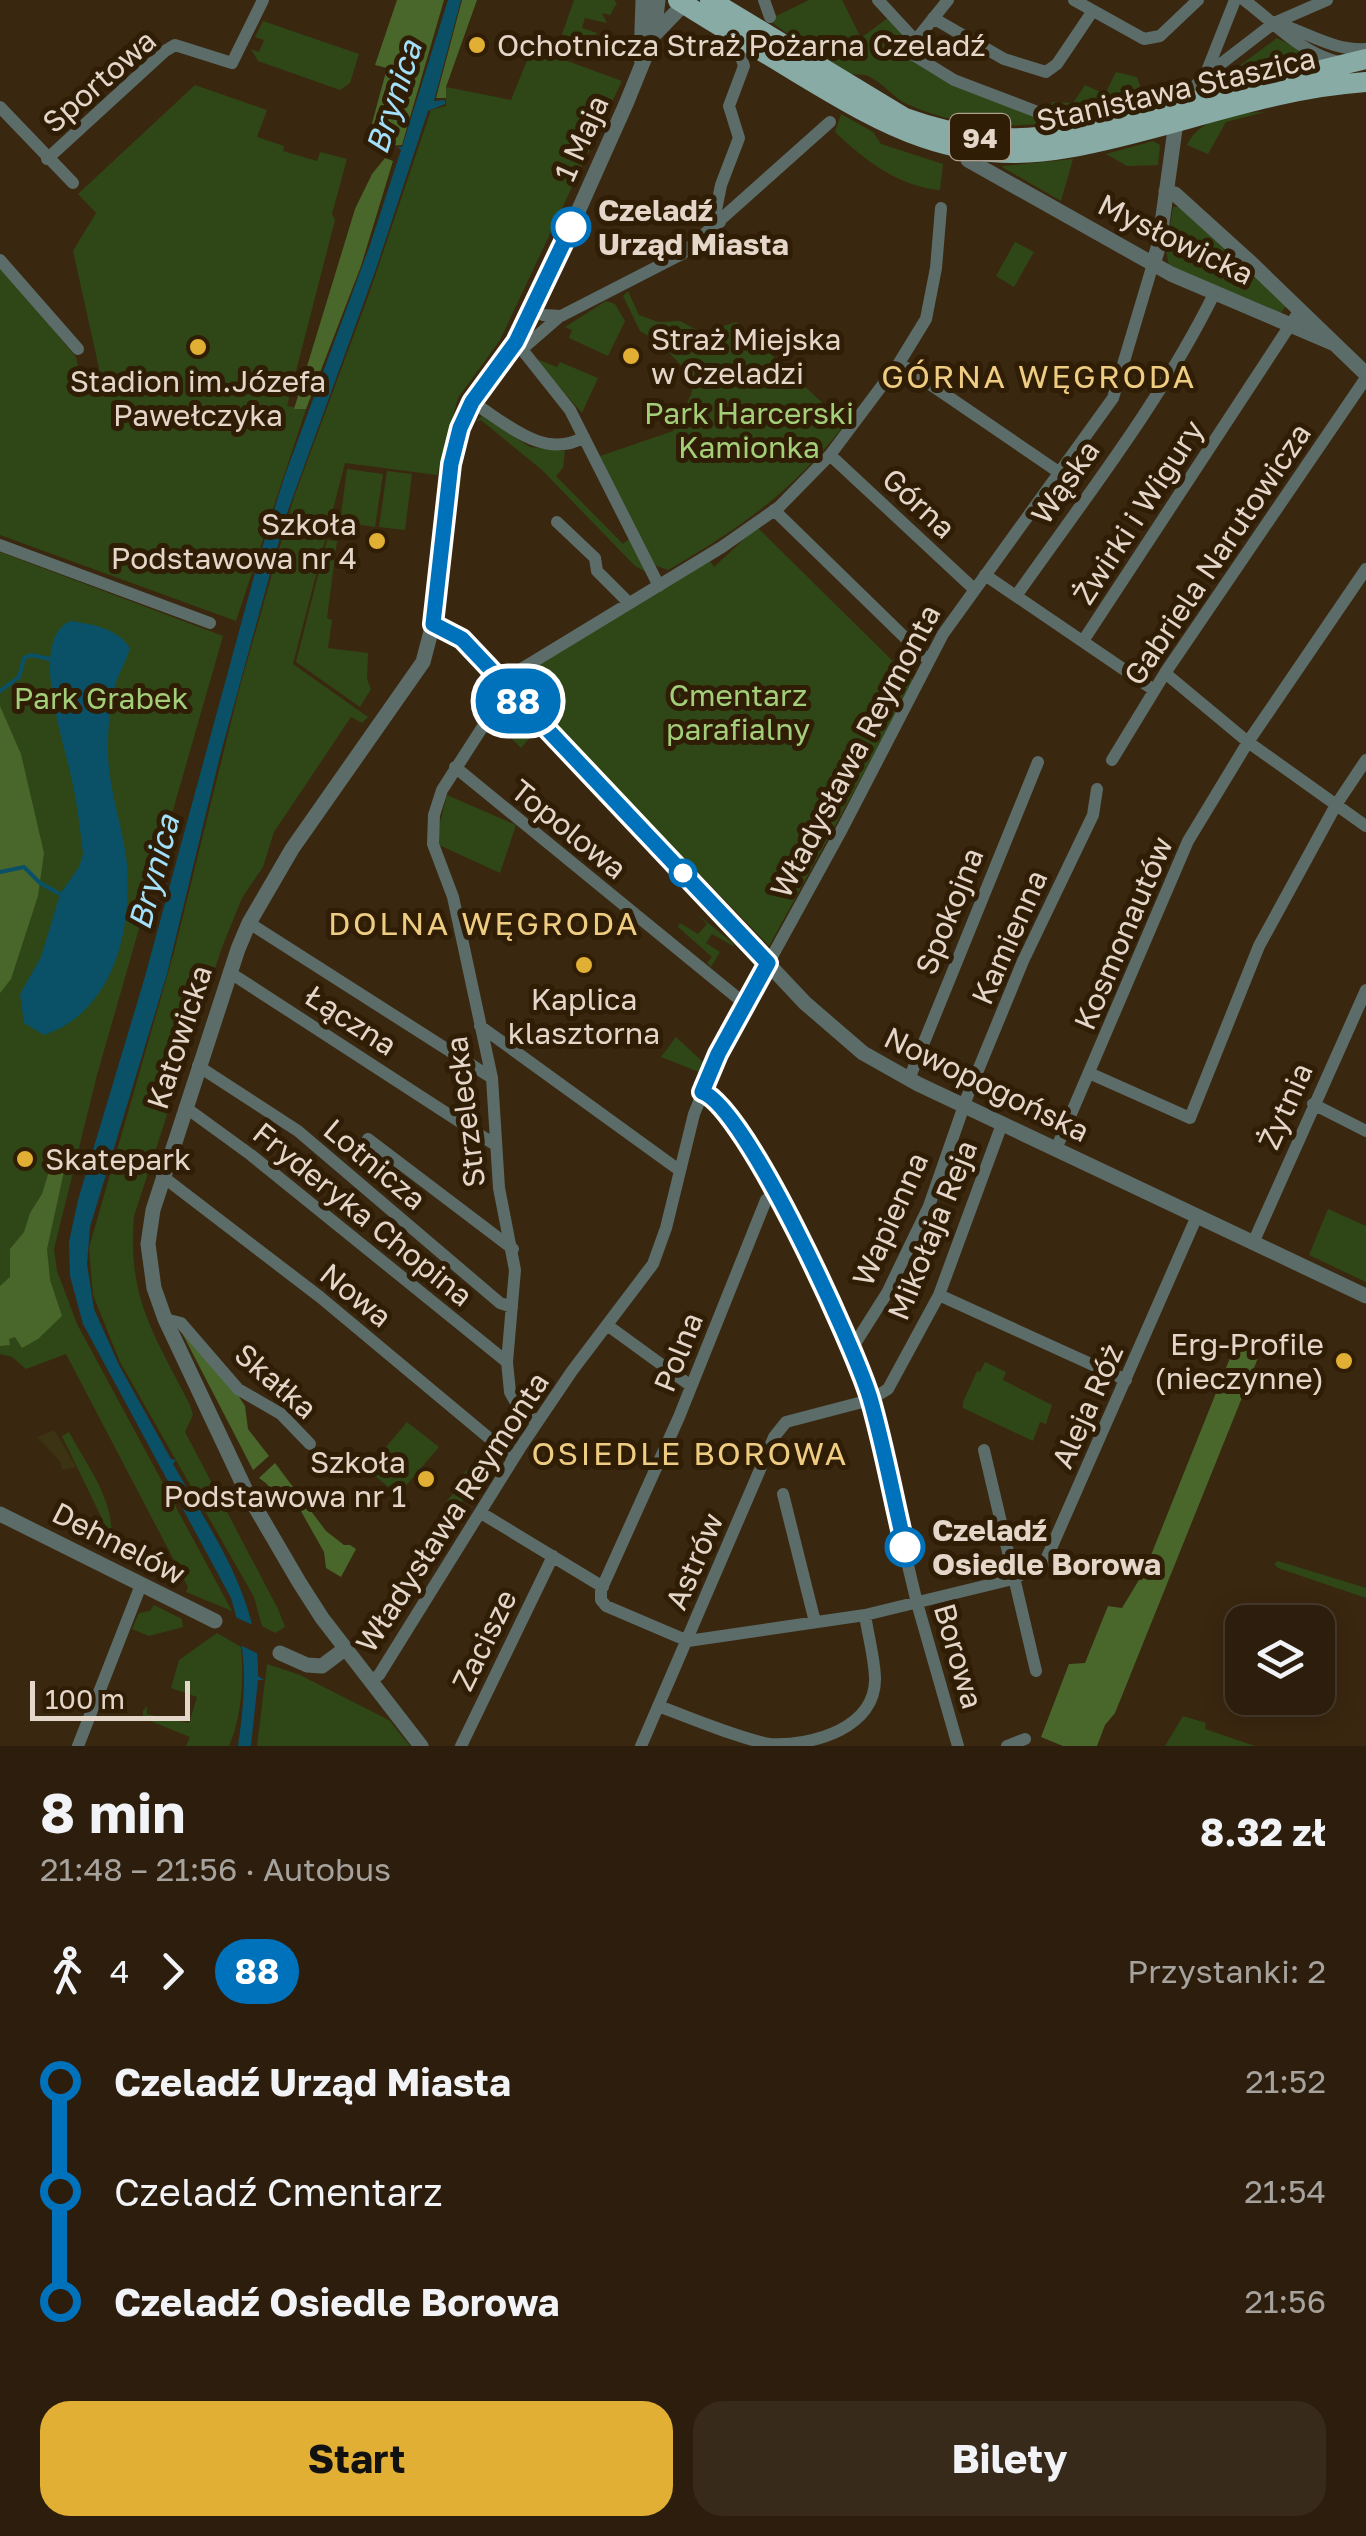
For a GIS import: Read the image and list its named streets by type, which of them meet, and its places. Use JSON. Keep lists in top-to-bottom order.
{
  "streets": {
    "main road": ["Stanisława Staszica", "94"],
    "street": [
      "Sportowa",
      "1 Maja",
      "Mysłowicka",
      "Wąska",
      "Górna",
      "Żwirki i Wigury",
      "Gabriela Narutowicza",
      "Władysława Reymonta",
      "Topolowa",
      "Spokojna",
      "Kosmonautów",
      "Kamienna",
      "Łączna",
      "Katowicka",
      "Nowopogońska",
      "Żytnia",
      "Strzelecka",
      "Lotnicza",
      "Fryderyka Chopina",
      "Wapienna",
      "Mikołaja Reja",
      "Nowa",
      "Polna",
      "Skałka",
      "Aleja Róż",
      "Dehnelów",
      "Astrów",
      "Zacisze",
      "Borowa"
    ]
  },
  "crossings": [
    ["Stanisława Staszica", "Mysłowicka"],
    ["1 Maja", "Katowicka"],
    ["Mysłowicka", "Wąska"],
    ["Mysłowicka", "Żwirki i Wigury"],
    ["Mysłowicka", "Władysława Reymonta"],
    ["Górna", "Władysława Reymonta"],
    ["Władysława Reymonta", "Topolowa"],
    ["Władysława Reymonta", "Katowicka"],
    ["Władysława Reymonta", "Nowopogońska"],
    ["Władysława Reymonta", "Strzelecka"],
    ["Władysława Reymonta", "Nowa"],
    ["Władysława Reymonta", "Borowa"],
    ["Topolowa", "Strzelecka"],
    ["Spokojna", "Nowopogońska"],
    ["Kosmonautów", "Nowopogońska"],
    ["Kamienna", "Nowopogońska"],
    ["Kamienna", "Wapienna"],
    ["Łączna", "Katowicka"],
    ["Łączna", "Strzelecka"],
    ["Katowicka", "Nowopogońska"],
    ["Katowicka", "Lotnicza"],
    ["Katowicka", "Fryderyka Chopina"],
    ["Katowicka", "Nowa"],
    ["Katowicka", "Skałka"],
    ["Nowopogońska", "Żytnia"],
    ["Nowopogońska", "Strzelecka"],
    ["Nowopogońska", "Wapienna"],
    ["Nowopogońska", "Mikołaja Reja"],
    ["Nowopogońska", "Aleja Róż"],
    ["Strzelecka", "Lotnicza"],
    ["Strzelecka", "Fryderyka Chopina"],
    ["Wapienna", "Borowa"],
    ["Mikołaja Reja", "Astrów"],
    ["Mikołaja Reja", "Borowa"],
    ["Polna", "Borowa"],
    ["Aleja Róż", "Astrów"],
    ["Aleja Róż", "Borowa"],
    ["Astrów", "Borowa"]
  ],
  "districts": ["GÓRNA WĘGRODA", "DOLNA WĘGRODA", "OSIEDLE BOROWA"],
  "water": ["Brynica"],
  "parks": ["Park Harcerski Kamionka", "Cmentarz parafialny", "Park Grabek"],
  "places": [
    "Ochotnicza Straż Pożarna Czeladź",
    "Czeladź Urząd Miasta",
    "Stadion im.Józefa Pawełczyka",
    "Straż Miejska w Czeladzi",
    "Szkoła Podstawowa nr 4",
    "Kaplica klasztorna",
    "Skatepark",
    "Erg-Profile (nieczynne)",
    "Szkoła Podstawowa nr 1",
    "Czeladź Osiedle Borowa"
  ],
  "lines": ["bus line 88"],
  "scale_bar": "100 m",
  "page": {
    "on_map": "88",
    "scale": "100 m",
    "heading": ["8 min", "21:48 – 21:56 · Autobus", "8.32 zł"],
    "legs": ["4", "88", "Przystanki: 2"],
    "list": [
      {
        "name": "Czeladź Urząd Miasta",
        "value": "21:52"
      },
      {
        "name": "Czeladź Cmentarz",
        "value": "21:54"
      },
      {
        "name": "Czeladź Osiedle Borowa",
        "value": "21:56"
      }
    ],
    "buttons": ["Start", "Bilety"]
  }
}
